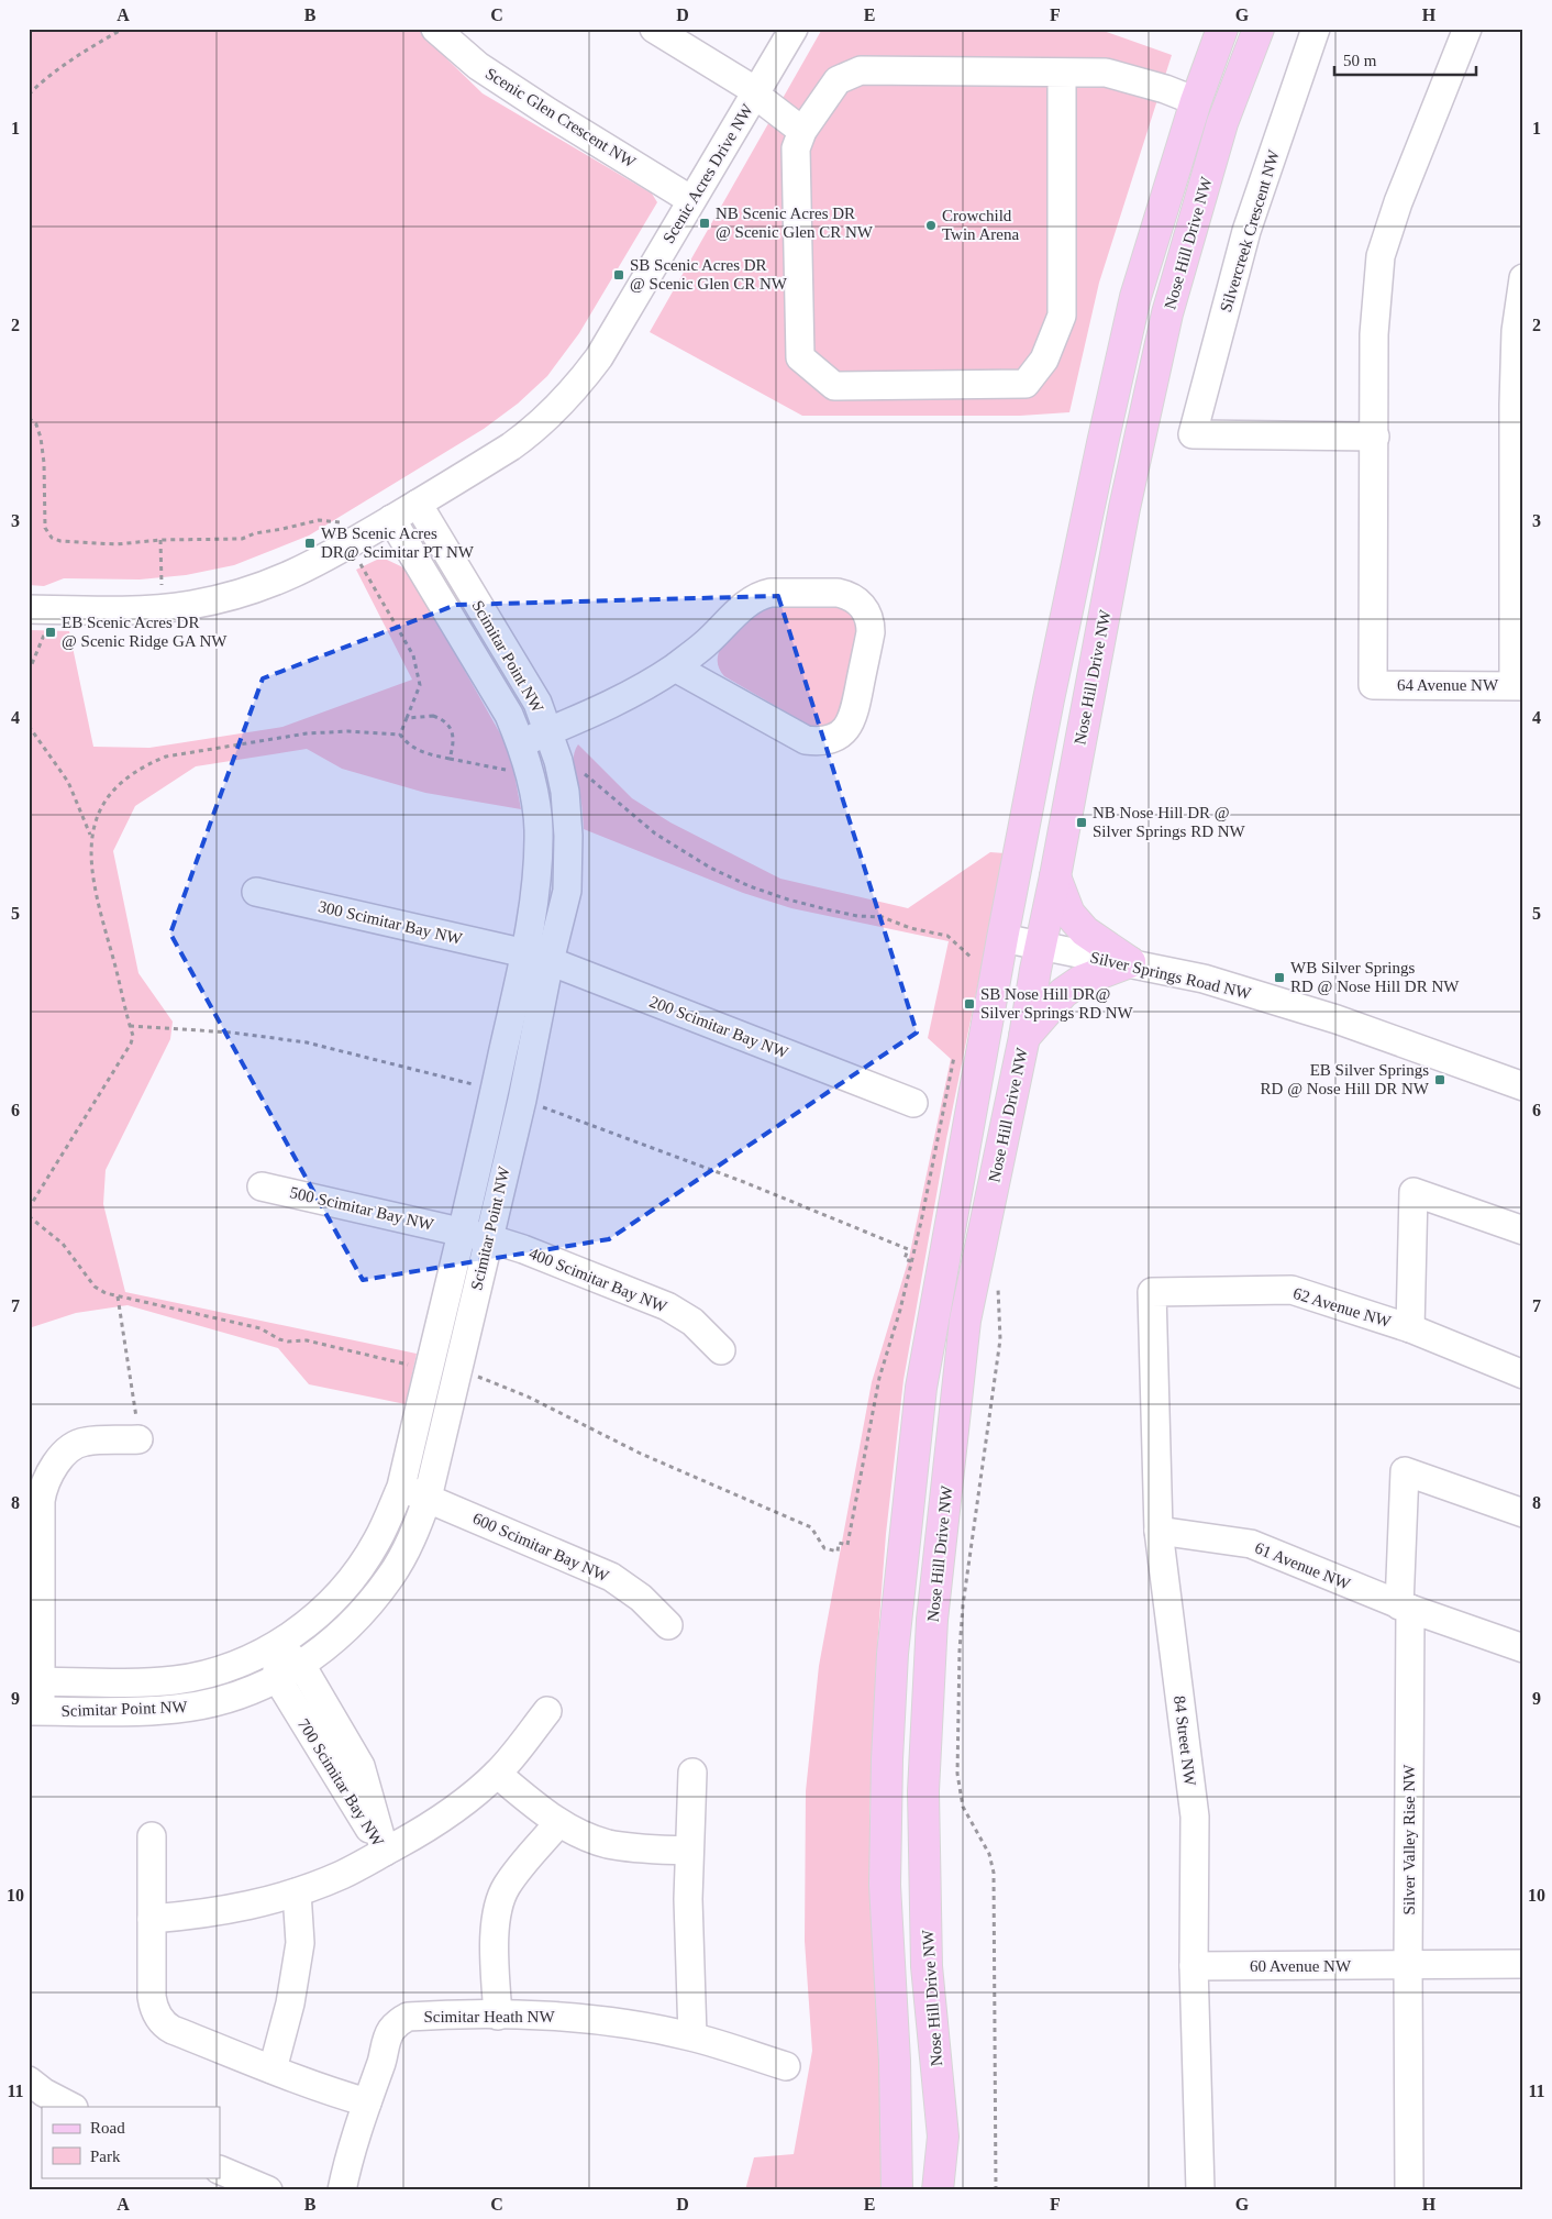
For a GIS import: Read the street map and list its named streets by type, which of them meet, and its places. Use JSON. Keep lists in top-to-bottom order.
{
  "streets": {
    "main road": ["Nose Hill Drive NW"],
    "street": [
      "Scenic Glen Crescent NW",
      "Scenic Acres Drive NW",
      "Silvercreek Crescent NW",
      "Scimitar Point NW",
      "64 Avenue NW",
      "300 Scimitar Bay NW",
      "Silver Springs Road NW",
      "200 Scimitar Bay NW",
      "500 Scimitar Bay NW",
      "400 Scimitar Bay NW",
      "62 Avenue NW",
      "600 Scimitar Bay NW",
      "61 Avenue NW",
      "84 Street NW",
      "700 Scimitar Bay NW",
      "Silver Valley Rise NW",
      "60 Avenue NW",
      "Scimitar Heath NW"
    ]
  },
  "crossings": [
    ["Scenic Glen Crescent NW", "Scenic Acres Drive NW"],
    ["Scenic Acres Drive NW", "Scimitar Point NW"],
    ["Silvercreek Crescent NW", "64 Avenue NW"],
    ["Nose Hill Drive NW", "Silver Springs Road NW"],
    ["Scimitar Point NW", "300 Scimitar Bay NW"],
    ["Scimitar Point NW", "200 Scimitar Bay NW"],
    ["Scimitar Point NW", "500 Scimitar Bay NW"],
    ["Scimitar Point NW", "400 Scimitar Bay NW"],
    ["Scimitar Point NW", "600 Scimitar Bay NW"],
    ["Scimitar Point NW", "700 Scimitar Bay NW"],
    ["300 Scimitar Bay NW", "200 Scimitar Bay NW"],
    ["500 Scimitar Bay NW", "400 Scimitar Bay NW"],
    ["62 Avenue NW", "84 Street NW"],
    ["61 Avenue NW", "84 Street NW"],
    ["61 Avenue NW", "Silver Valley Rise NW"],
    ["84 Street NW", "60 Avenue NW"],
    ["Silver Valley Rise NW", "60 Avenue NW"]
  ],
  "places": {
    "transit": [
      "NB Scenic Acres DR @ Scenic Glen CR NW",
      "SB Scenic Acres DR @ Scenic Glen CR NW",
      "WB Scenic Acres DR@ Scimitar PT NW",
      "EB Scenic Acres DR @ Scenic Ridge GA NW",
      "NB Nose Hill DR @ Silver Springs RD NW",
      "WB Silver Springs RD @ Nose Hill DR NW",
      "SB Nose Hill DR@ Silver Springs RD NW",
      "EB Silver Springs RD @ Nose Hill DR NW"
    ],
    "other": ["Crowchild Twin Arena"]
  },
  "legend": ["Road", "Park"],
  "scale_bar": "50 m",
  "grid": {
    "columns": [
      "A",
      "B",
      "C",
      "D",
      "E",
      "F",
      "G",
      "H"
    ],
    "rows": [
      "1",
      "2",
      "3",
      "4",
      "5",
      "6",
      "7",
      "8",
      "9",
      "10",
      "11"
    ]
  }
}
